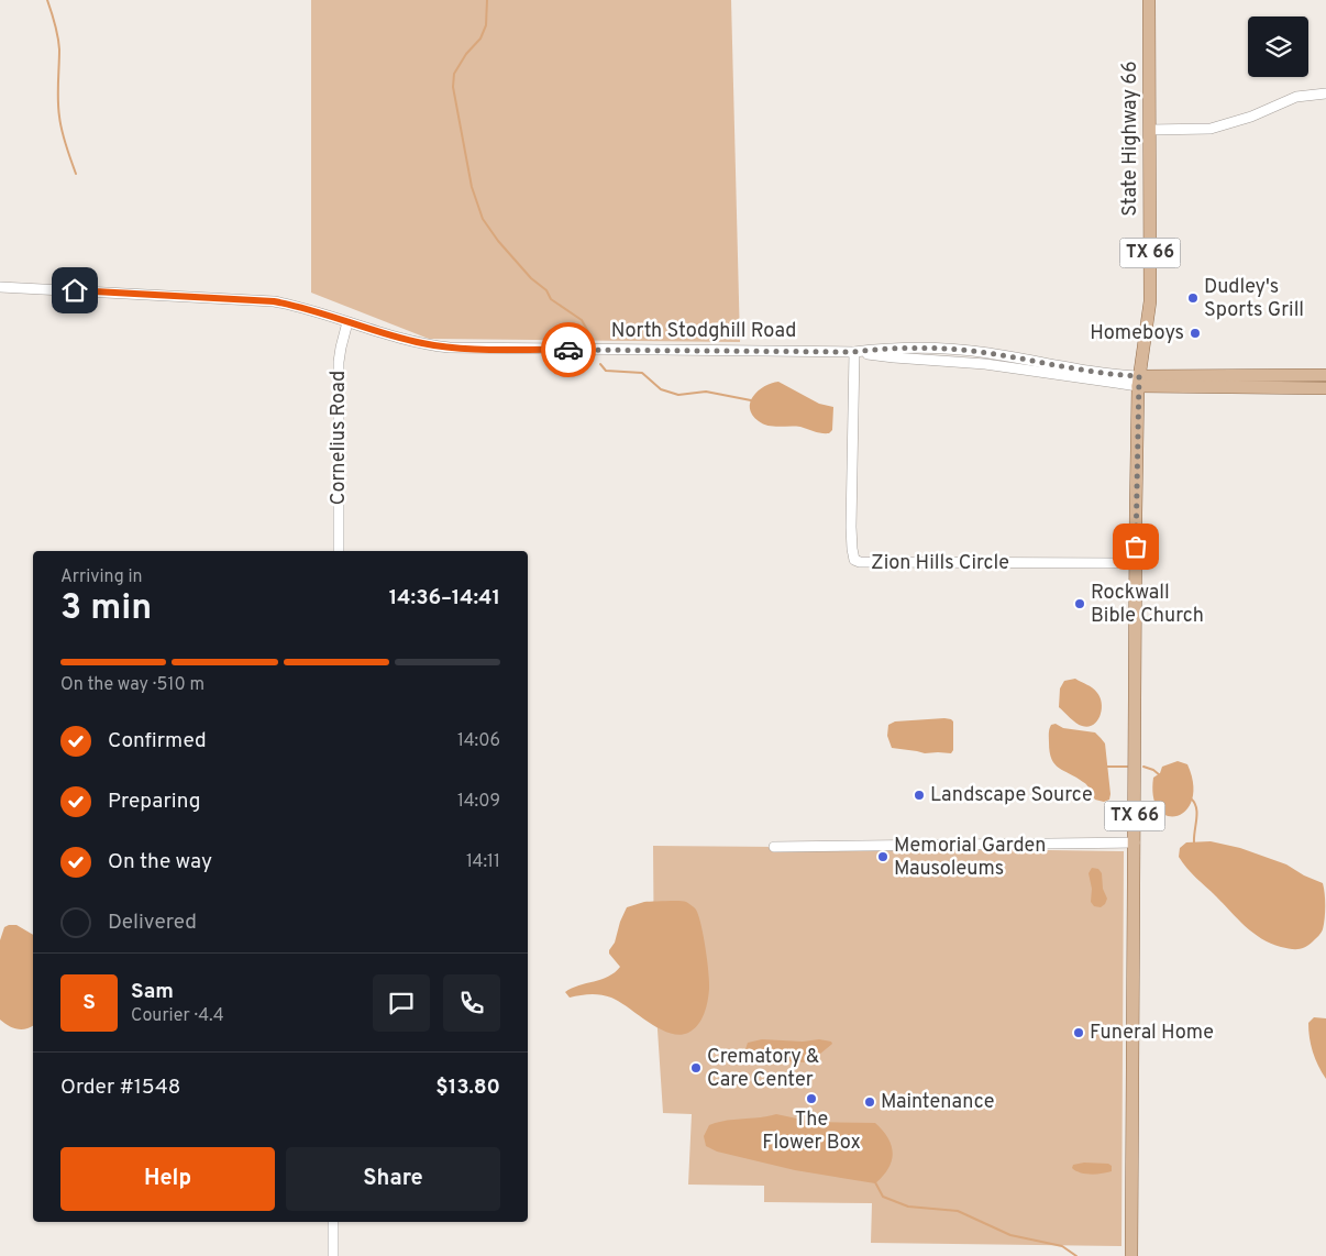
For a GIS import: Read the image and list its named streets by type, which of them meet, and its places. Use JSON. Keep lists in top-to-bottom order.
{
  "streets": {
    "main road": ["State Highway 66", "TX 66", "North Stodghill Road"],
    "street": ["Cornelius Road", "Zion Hills Circle"]
  },
  "crossings": [
    ["State Highway 66", "TX 66"],
    ["State Highway 66", "North Stodghill Road"],
    ["TX 66", "North Stodghill Road"],
    ["TX 66", "Zion Hills Circle"],
    ["North Stodghill Road", "Cornelius Road"],
    ["North Stodghill Road", "Zion Hills Circle"]
  ],
  "places": [
    "Dudley's Sports Grill",
    "Homeboys",
    "Rockwall Bible Church",
    "Landscape Source",
    "Memorial Garden Mausoleums",
    "Funeral Home",
    "Crematory & Care Center",
    "The Flower Box",
    "Maintenance"
  ],
  "page": {
    "heading": ["3 min", "Arriving in", "14:36–14:41"],
    "panel": [
      "Sam",
      "Courier · 4.4",
      "Order #1548",
      "$13.80"
    ],
    "bar": "On the way · 510 m",
    "list": [
      ["Confirmed", "14:06"],
      ["Preparing", "14:09"],
      ["On the way", "14:11"],
      "Delivered"
    ],
    "round": "S",
    "buttons": ["Help", "Share"]
  }
}
